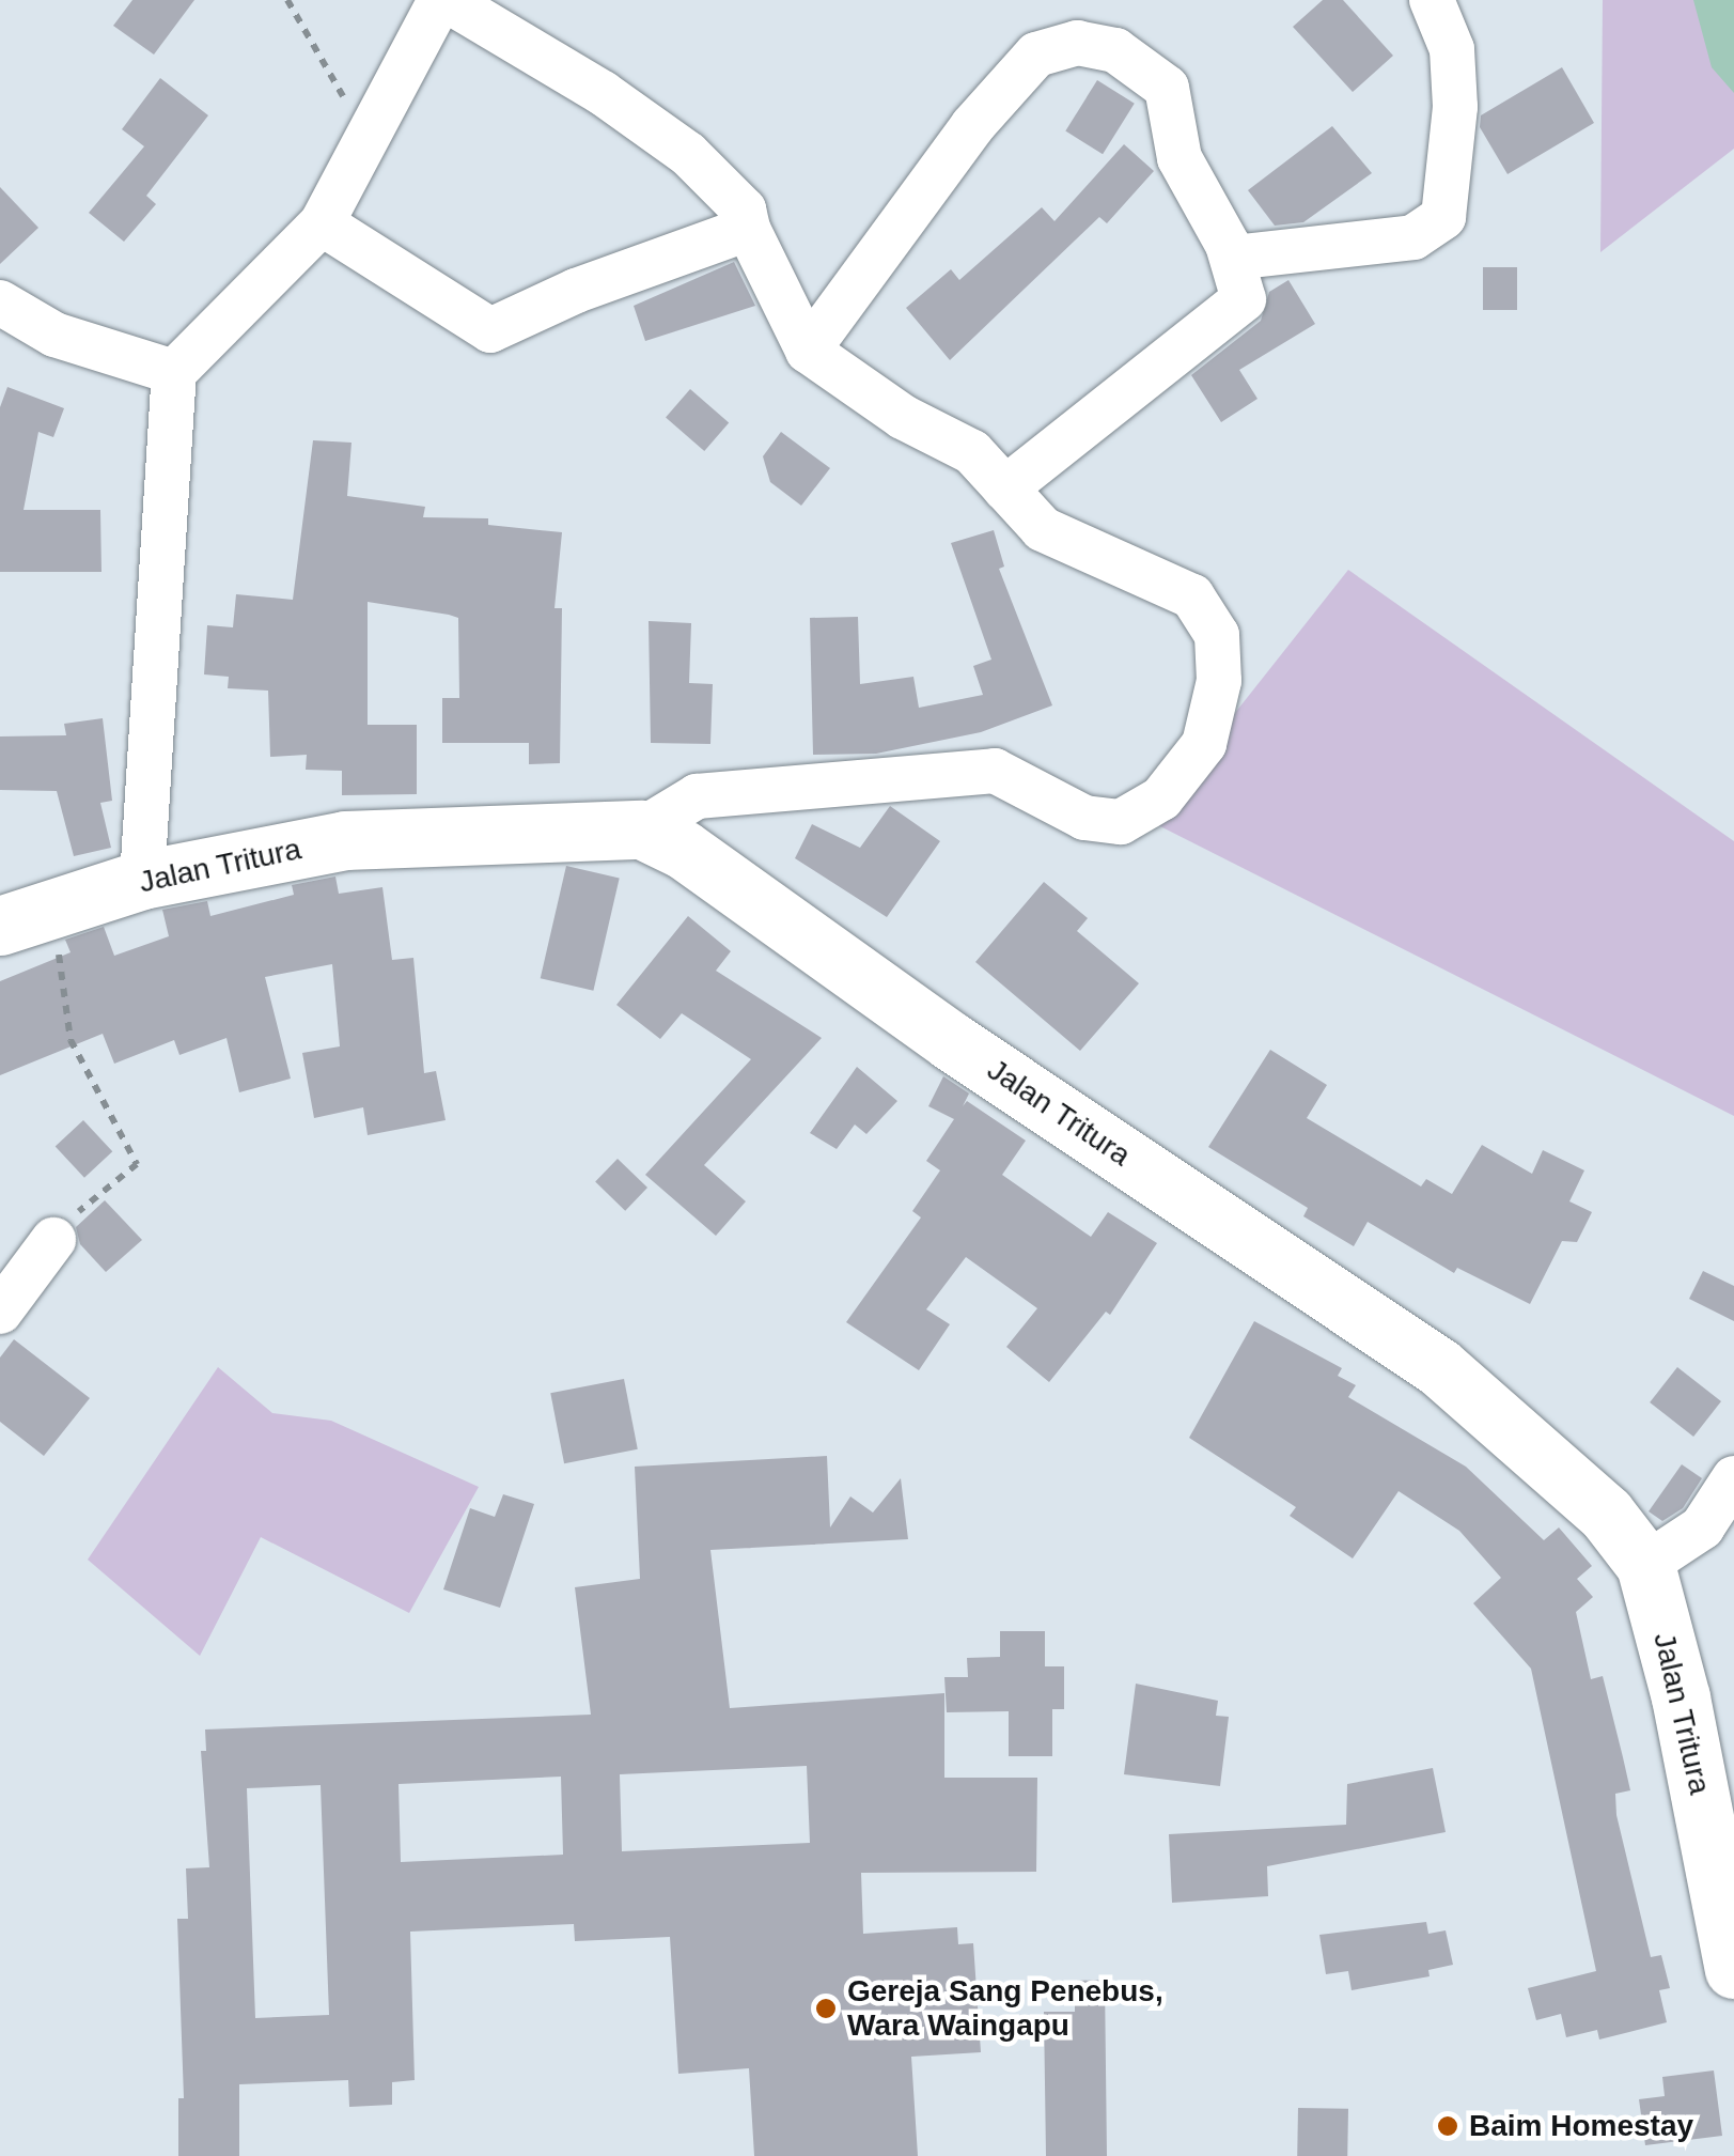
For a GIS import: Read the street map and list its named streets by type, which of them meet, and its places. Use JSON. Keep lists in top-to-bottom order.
{
  "streets": {
    "street": ["Jalan Tritura"]
  },
  "places": ["Gereja Sang Penebus, Wara Waingapu", "Baim Homestay"]
}
